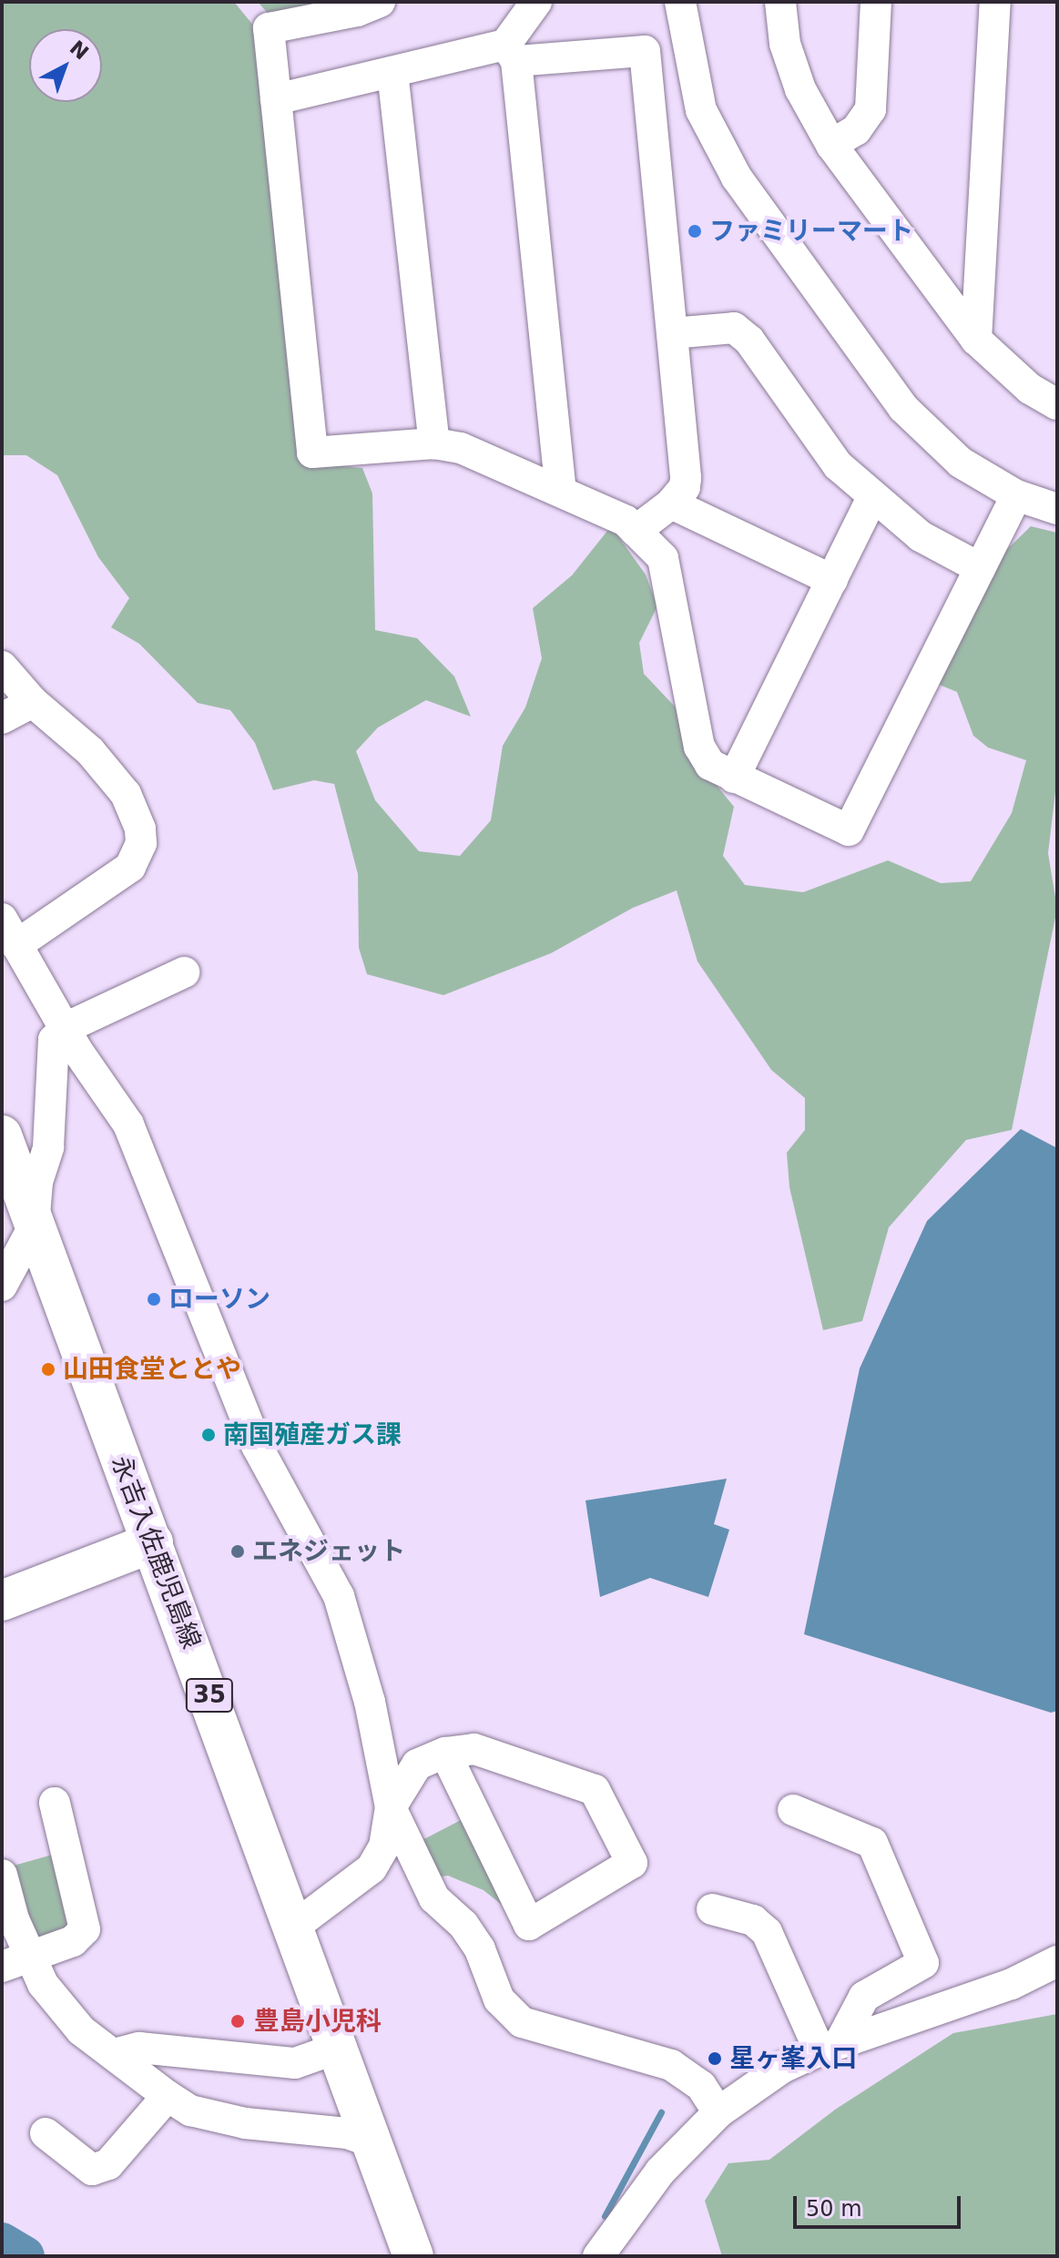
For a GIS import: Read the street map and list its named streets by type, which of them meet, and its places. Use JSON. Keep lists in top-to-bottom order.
{
  "streets": {
    "main road": ["永吉入佐鹿児島線", "35"]
  },
  "places": [
    "ファミリーマート",
    "ローソン",
    "山田食堂ととや",
    "南国殖産ガス課",
    "エネジェット",
    "豊島小児科",
    "星ヶ峯入口"
  ],
  "scale_bar": "50 m",
  "north": "top right"
}
